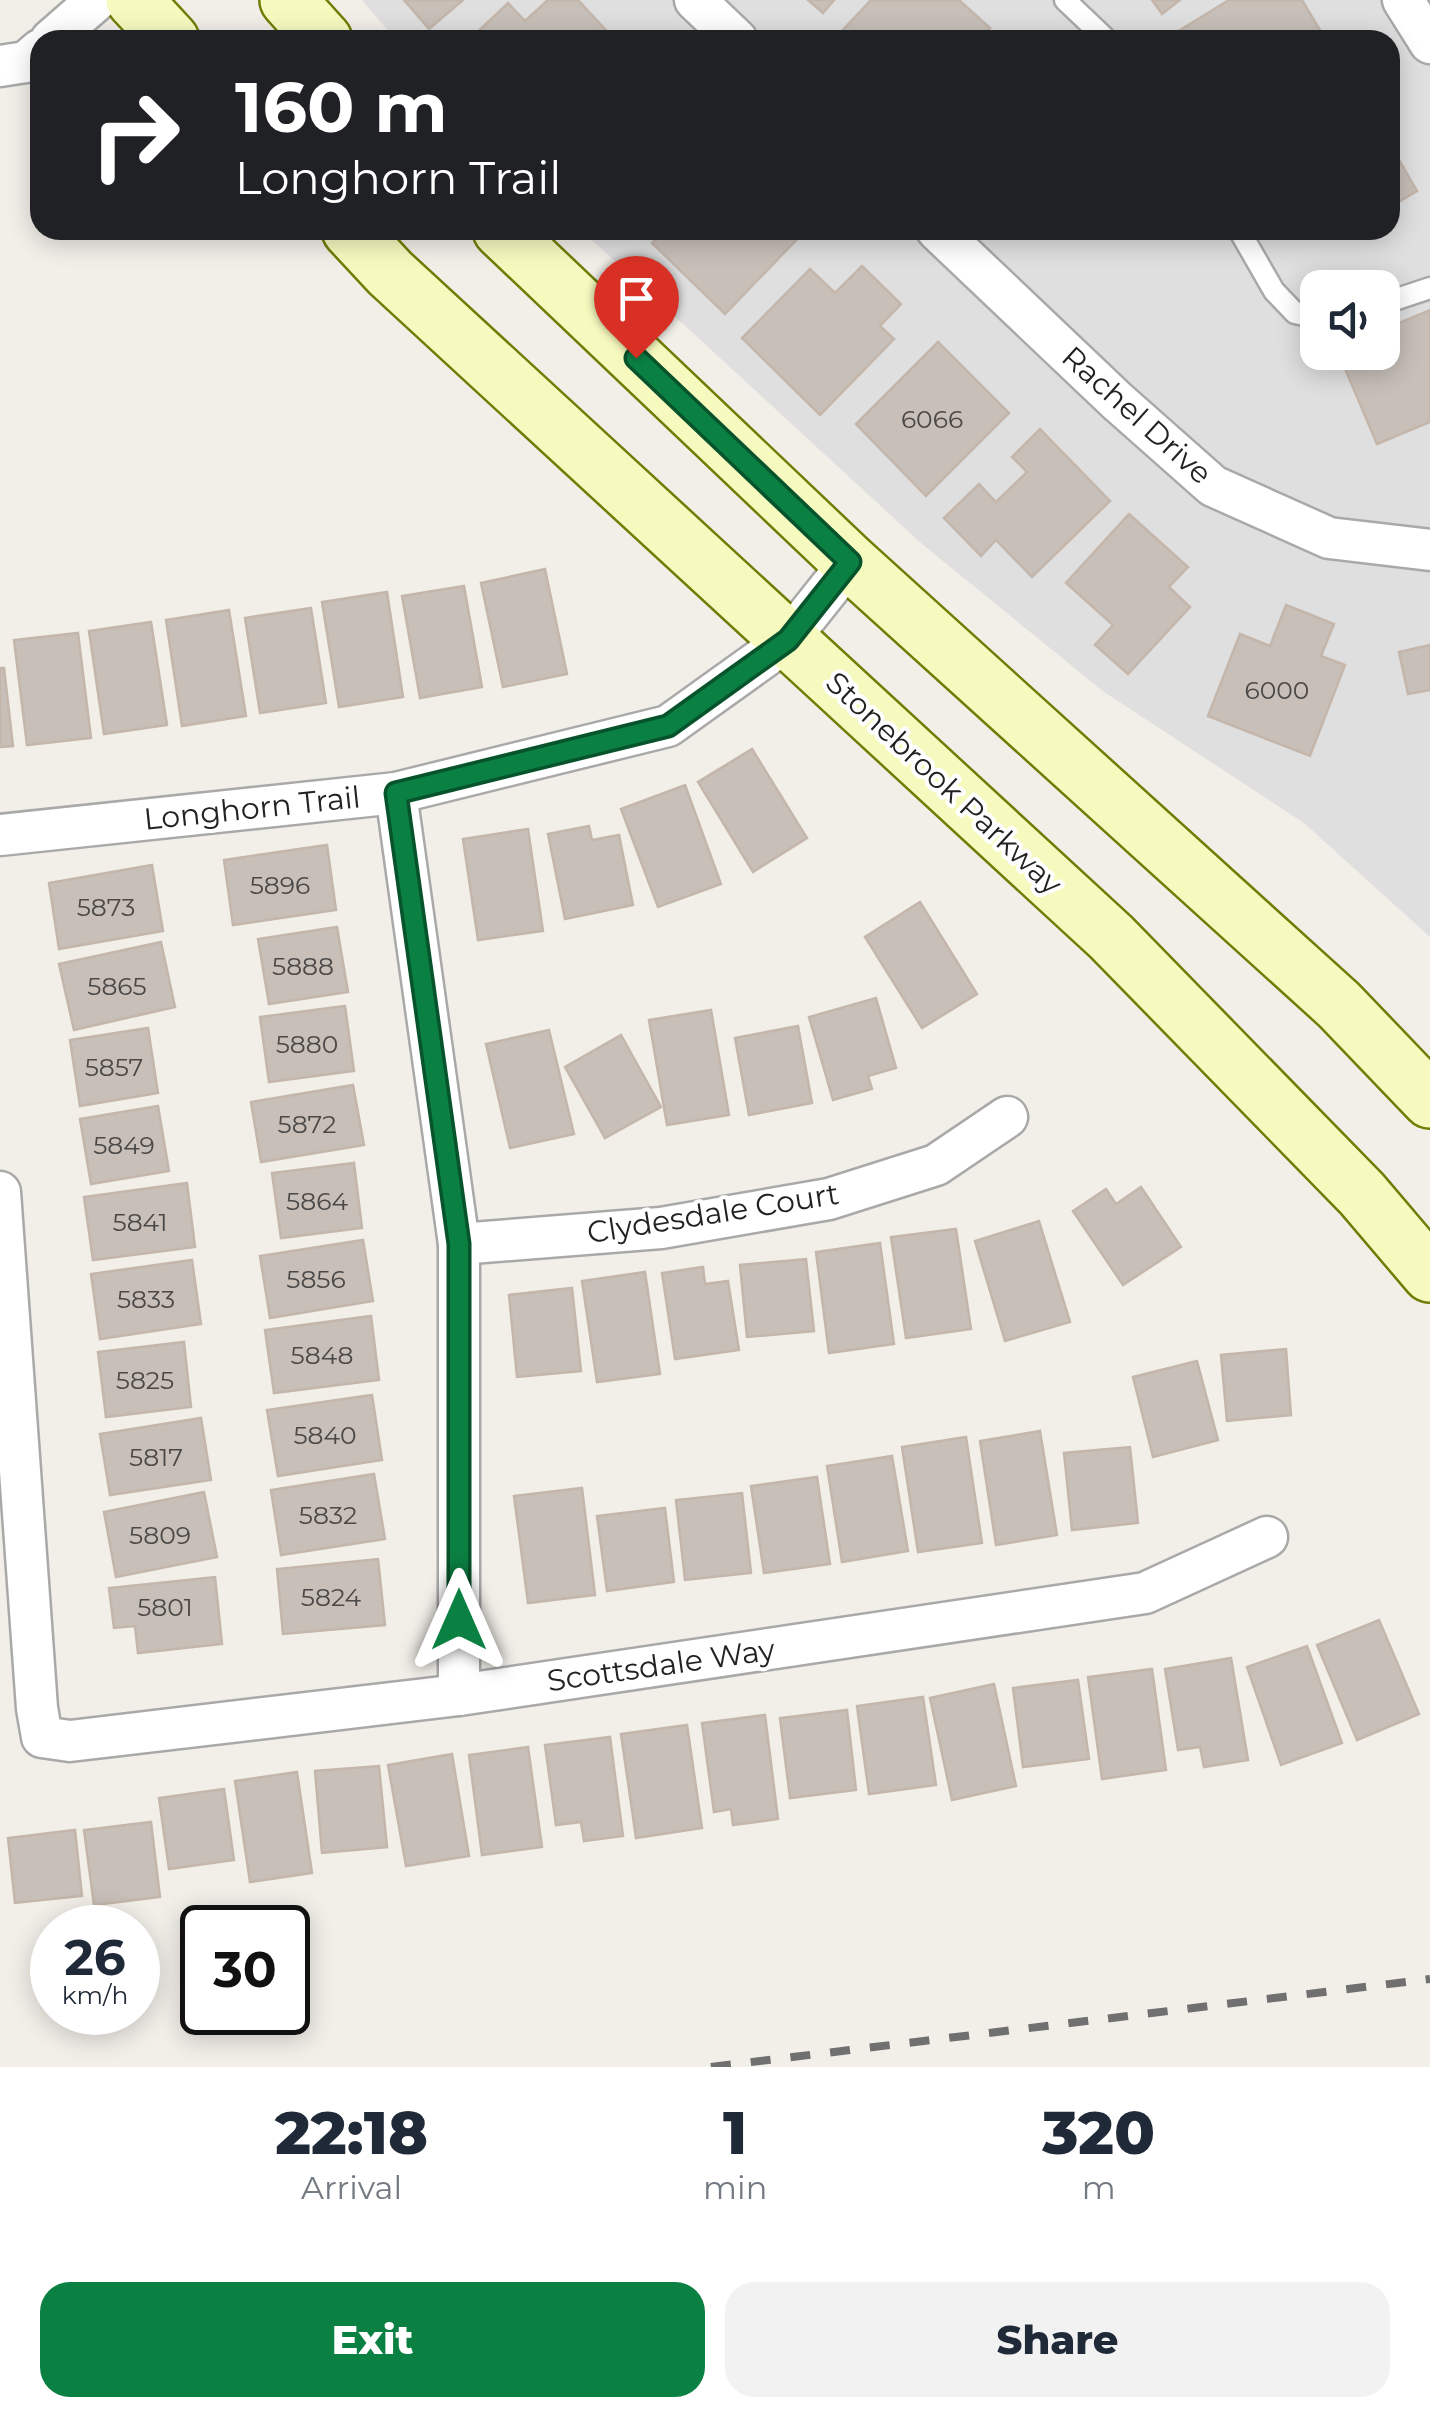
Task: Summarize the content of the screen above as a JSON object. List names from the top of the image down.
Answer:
{
  "streets": {
    "main road": ["Stonebrook Parkway"],
    "street": [
      "Rachel Drive",
      "Longhorn Trail",
      "Clydesdale Court",
      "Scottsdale Way"
    ]
  },
  "crossings": [
    ["Stonebrook Parkway", "Longhorn Trail"]
  ],
  "house_numbers": [
    "6066",
    "6000",
    "5896",
    "5873",
    "5888",
    "5865",
    "5880",
    "5857",
    "5872",
    "5849",
    "5864",
    "5841",
    "5856",
    "5833",
    "5848",
    "5825",
    "5840",
    "5817",
    "5832",
    "5809",
    "5824",
    "5801"
  ],
  "page": {
    "turn": ["160 m", "Longhorn Trail"],
    "speed": "26 km/h",
    "limit": "30",
    "eta": [
      "22:18",
      "Arrival",
      "1",
      "min",
      "320",
      "m"
    ],
    "buttons": ["Exit", "Share"]
  }
}
